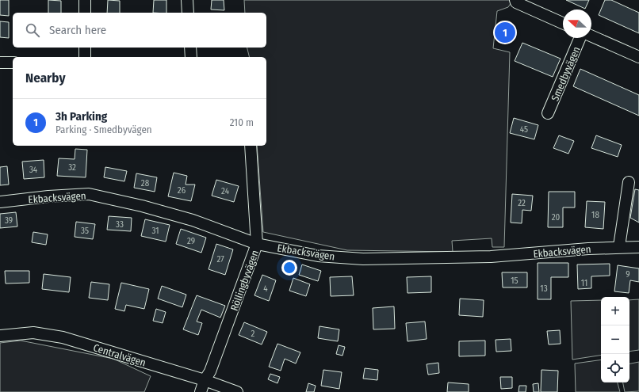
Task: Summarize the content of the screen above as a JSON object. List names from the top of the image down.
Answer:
{
  "streets": {
    "street": [
      "Smedbyvägen",
      "Ekbacksvägen",
      "Röllingbyvägen",
      "Centralvägen"
    ]
  },
  "crossings": [
    ["Ekbacksvägen", "Röllingbyvägen"],
    ["Röllingbyvägen", "Centralvägen"]
  ],
  "house_numbers": [
    "45",
    "32",
    "34",
    "28",
    "26",
    "24",
    "22",
    "18",
    "20",
    "39",
    "33",
    "35",
    "31",
    "29",
    "27",
    "9",
    "15",
    "11",
    "4",
    "13",
    "2"
  ],
  "north": "left",
  "page": {
    "search": "Search here",
    "pins": "1",
    "heading": "Nearby",
    "list": [
      {
        "mark": "1",
        "name": "3h Parking",
        "note": "Parking · Smedbyvägen",
        "value": "210 m"
      }
    ],
    "map_buttons": ["+", "−"]
  }
}
